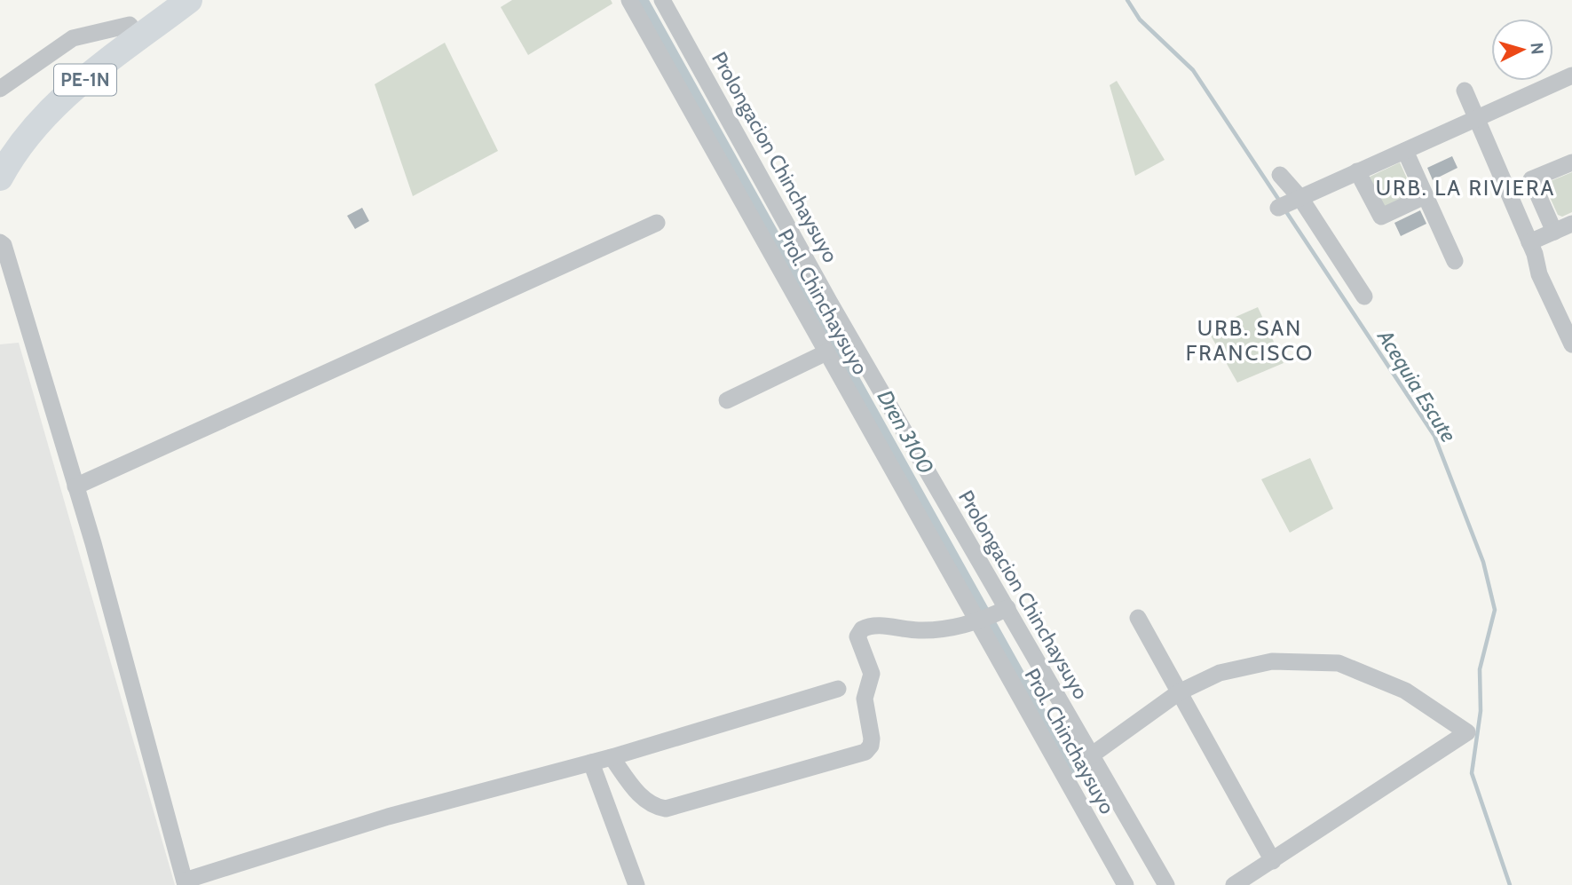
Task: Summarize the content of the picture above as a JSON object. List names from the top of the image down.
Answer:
{
  "streets": {
    "highway": ["PE-1N"],
    "street": ["Prolongacion Chinchaysuyo", "Prol. Chinchaysuyo"]
  },
  "crossings": [
    ["Prolongacion Chinchaysuyo", "Prol. Chinchaysuyo"]
  ],
  "districts": ["URB. LA RIVIERA", "URB. SAN FRANCISCO"],
  "water": ["Acequia Escute", "Dren 3100"],
  "north": "right"
}
